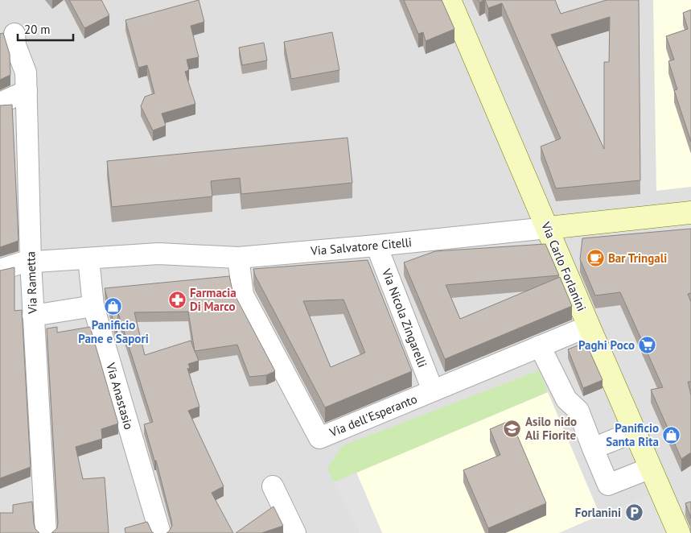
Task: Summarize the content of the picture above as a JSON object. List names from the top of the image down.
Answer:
{
  "streets": {
    "street": [
      "Via Salvatore Citelli",
      "Via Carlo Forlanini",
      "Via Rametta",
      "Via Nicola Zingarelli",
      "Via Anastasio",
      "Via dell'Esperanto"
    ]
  },
  "crossings": [
    ["Via Salvatore Citelli", "Via Carlo Forlanini"],
    ["Via Salvatore Citelli", "Via Rametta"],
    ["Via Salvatore Citelli", "Via Nicola Zingarelli"],
    ["Via Salvatore Citelli", "Via Anastasio"],
    ["Via Salvatore Citelli", "Via dell'Esperanto"],
    ["Via Carlo Forlanini", "Via dell'Esperanto"],
    ["Via Nicola Zingarelli", "Via dell'Esperanto"]
  ],
  "places": {
    "cafe": ["Bar Tringali"],
    "pharmacy": ["Farmacia Di Marco"],
    "shop": ["Panificio Pane e Sapori", "Panificio Santa Rita"],
    "supermarket": ["Paghi Poco"],
    "school or university": ["Asilo nido Ali Fiorite"],
    "parking": ["Forlanini"]
  },
  "scale_bar": "20 m"
}
